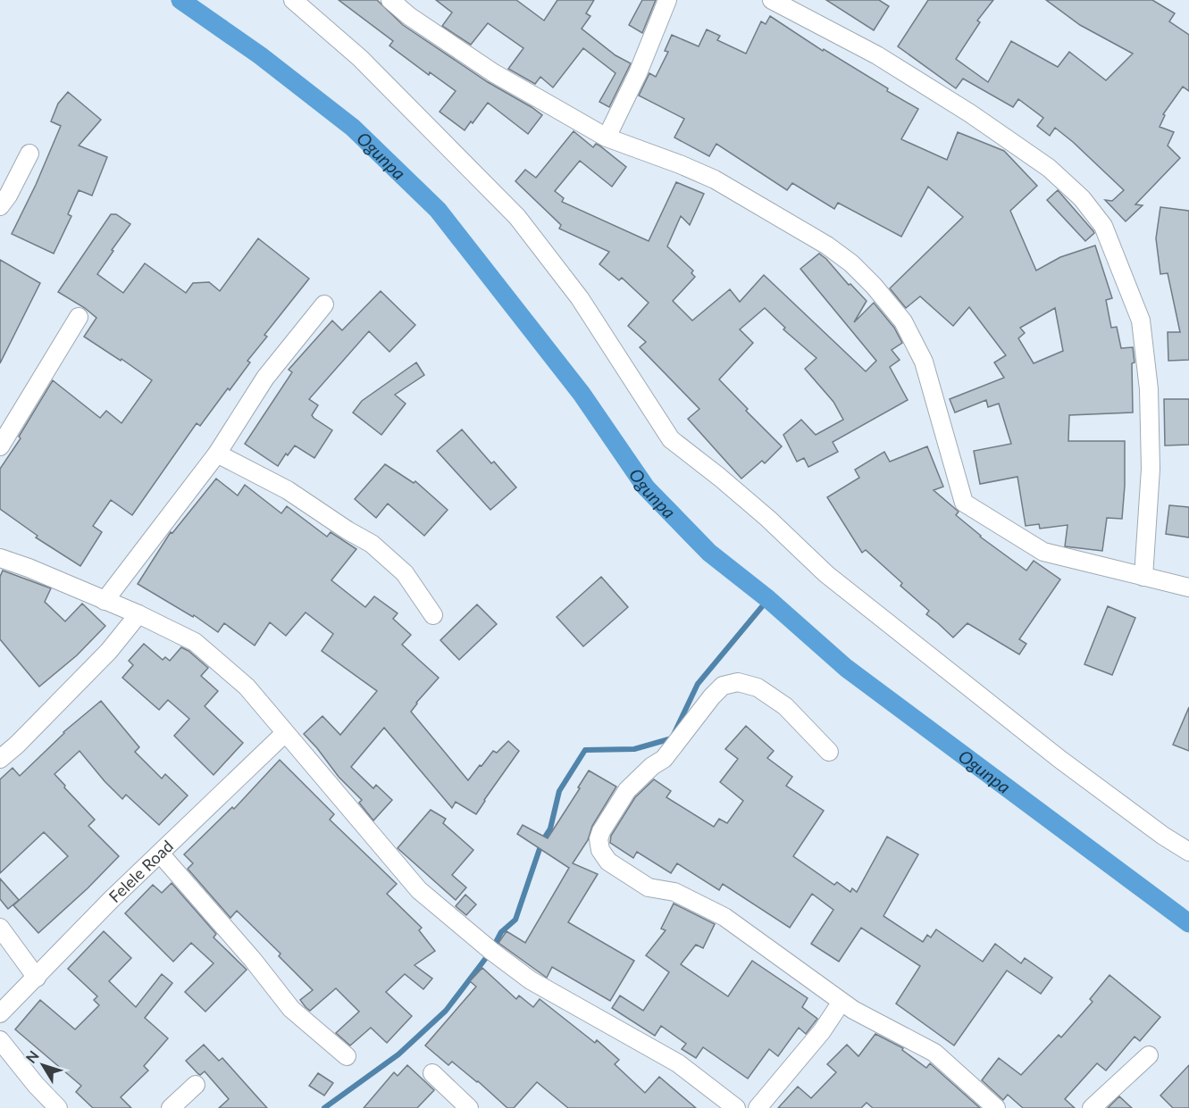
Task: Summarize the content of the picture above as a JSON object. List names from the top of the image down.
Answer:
{
  "streets": {
    "street": ["Felele Road"]
  },
  "water": ["Ogunpa"],
  "north": "top left"
}
